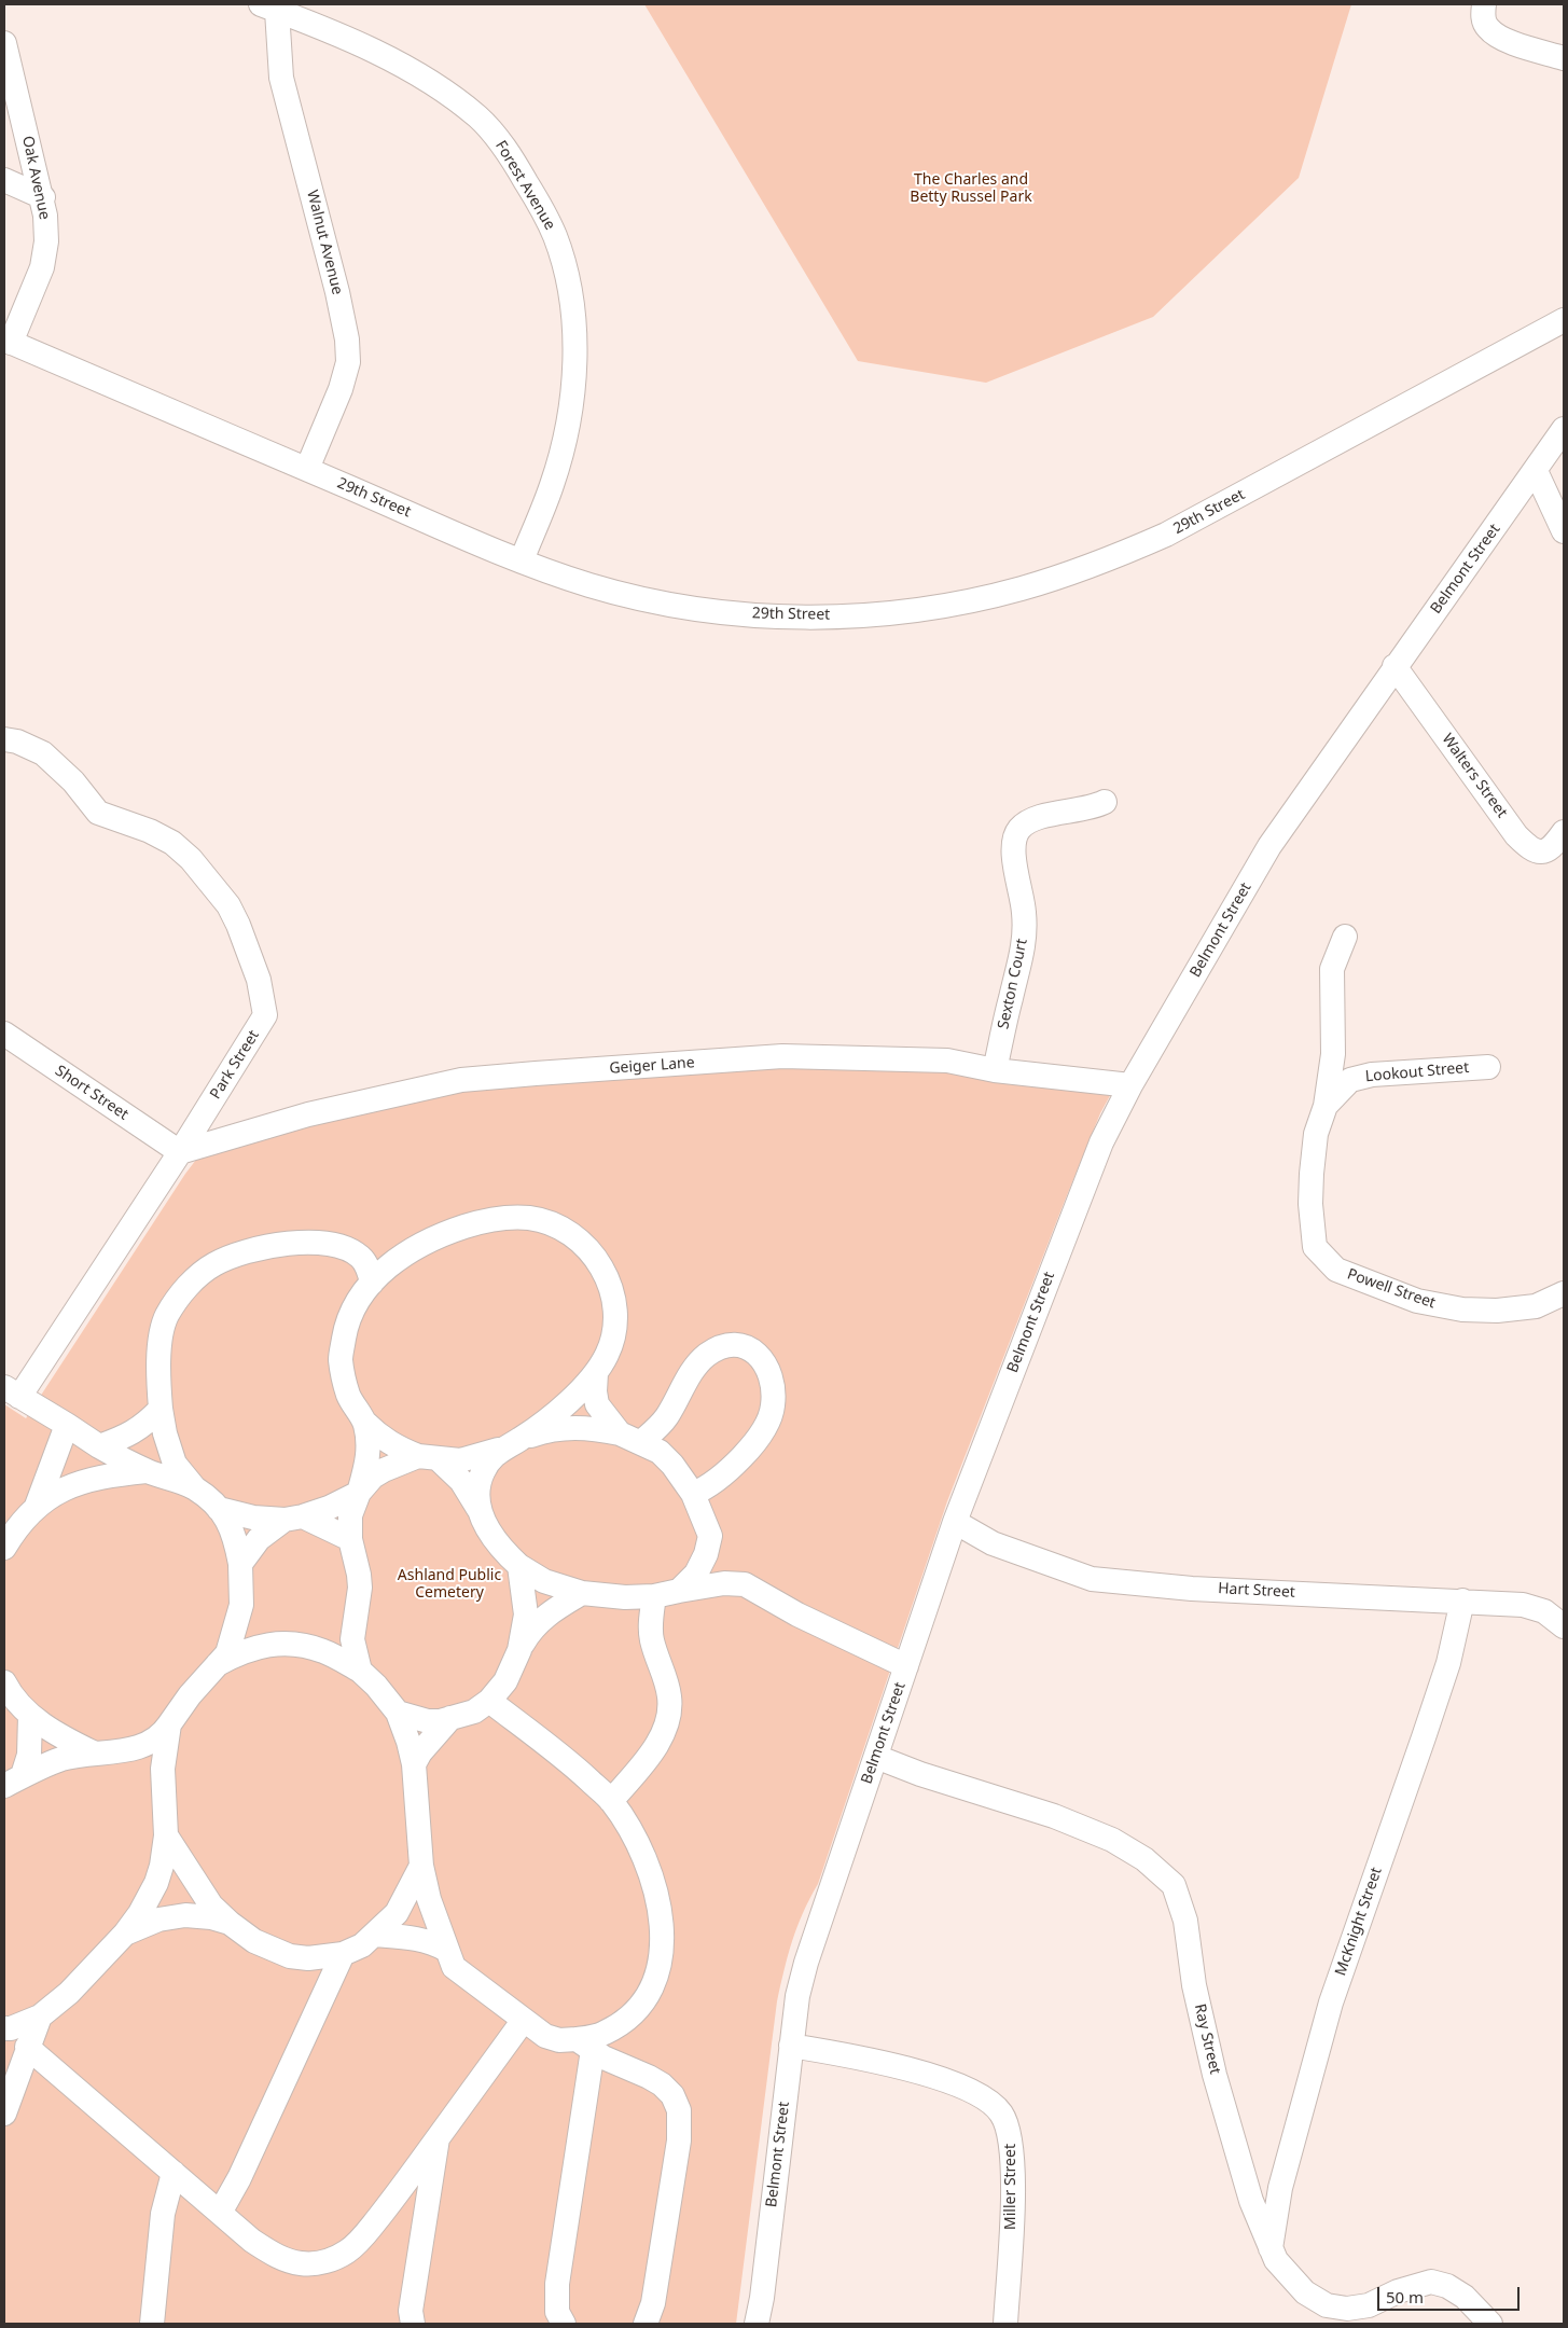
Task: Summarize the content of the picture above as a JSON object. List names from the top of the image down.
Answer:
{
  "streets": {
    "street": [
      "Oak Avenue",
      "Forest Avenue",
      "Walnut Avenue",
      "29th Street",
      "Belmont Street",
      "Walters Street",
      "Sexton Court",
      "Park Street",
      "Geiger Lane",
      "Lookout Street",
      "Short Street",
      "Powell Street",
      "Hart Street",
      "McKnight Street",
      "Ray Street",
      "Miller Street"
    ]
  },
  "crossings": [
    ["Oak Avenue", "29th Street"],
    ["Forest Avenue", "Walnut Avenue"],
    ["Forest Avenue", "29th Street"],
    ["Walnut Avenue", "29th Street"],
    ["Belmont Street", "Walters Street"],
    ["Belmont Street", "Geiger Lane"],
    ["Belmont Street", "Hart Street"],
    ["Belmont Street", "Ray Street"],
    ["Belmont Street", "Miller Street"],
    ["Sexton Court", "Geiger Lane"],
    ["Park Street", "Geiger Lane"],
    ["Park Street", "Short Street"],
    ["Geiger Lane", "Short Street"],
    ["Lookout Street", "Powell Street"],
    ["Hart Street", "McKnight Street"],
    ["McKnight Street", "Ray Street"]
  ],
  "parks": ["The Charles and Betty Russel Park", "Ashland Public Cemetery"],
  "scale_bar": "50 m"
}
